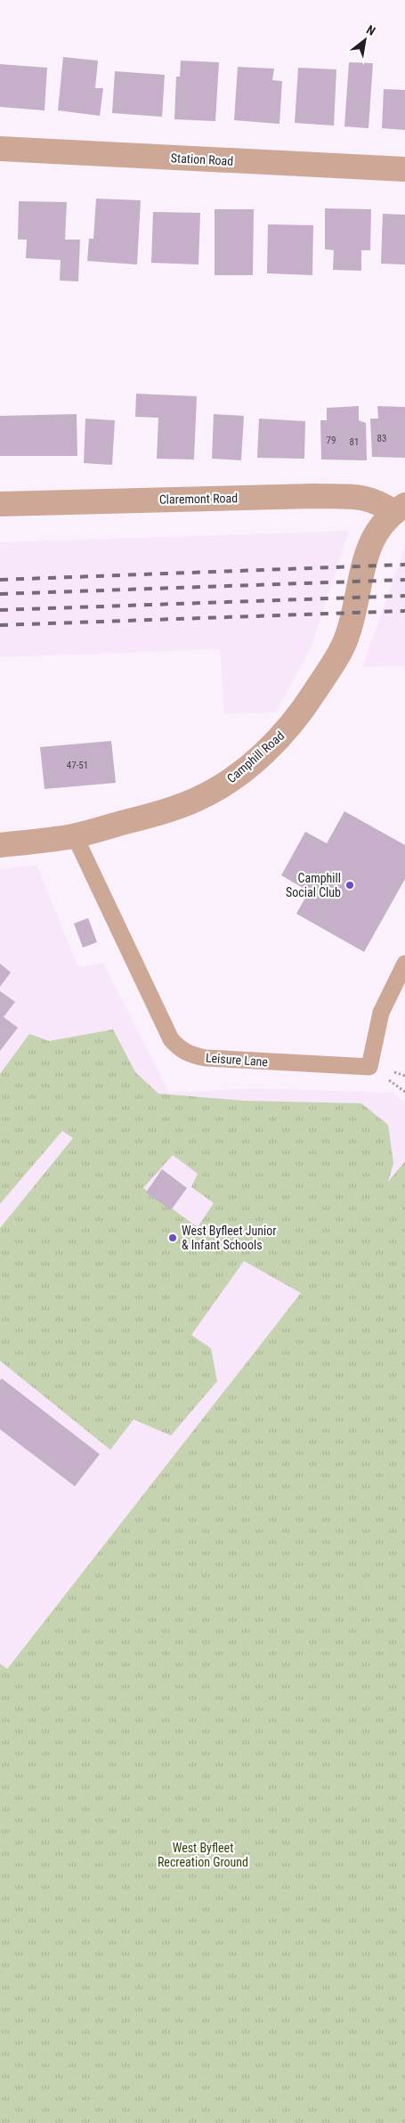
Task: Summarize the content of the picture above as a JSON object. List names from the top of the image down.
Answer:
{
  "streets": {
    "street": ["Station Road", "Claremont Road", "Camphill Road"],
    "lane": ["Leisure Lane"]
  },
  "crossings": [
    ["Claremont Road", "Camphill Road"],
    ["Camphill Road", "Leisure Lane"]
  ],
  "parks": ["West Byfleet Recreation Ground"],
  "places": ["Camphill Social Club", "West Byfleet Junior & Infant Schools"],
  "house_numbers": [
    "83",
    "79",
    "81",
    "47-51"
  ],
  "north": "top right"
}
